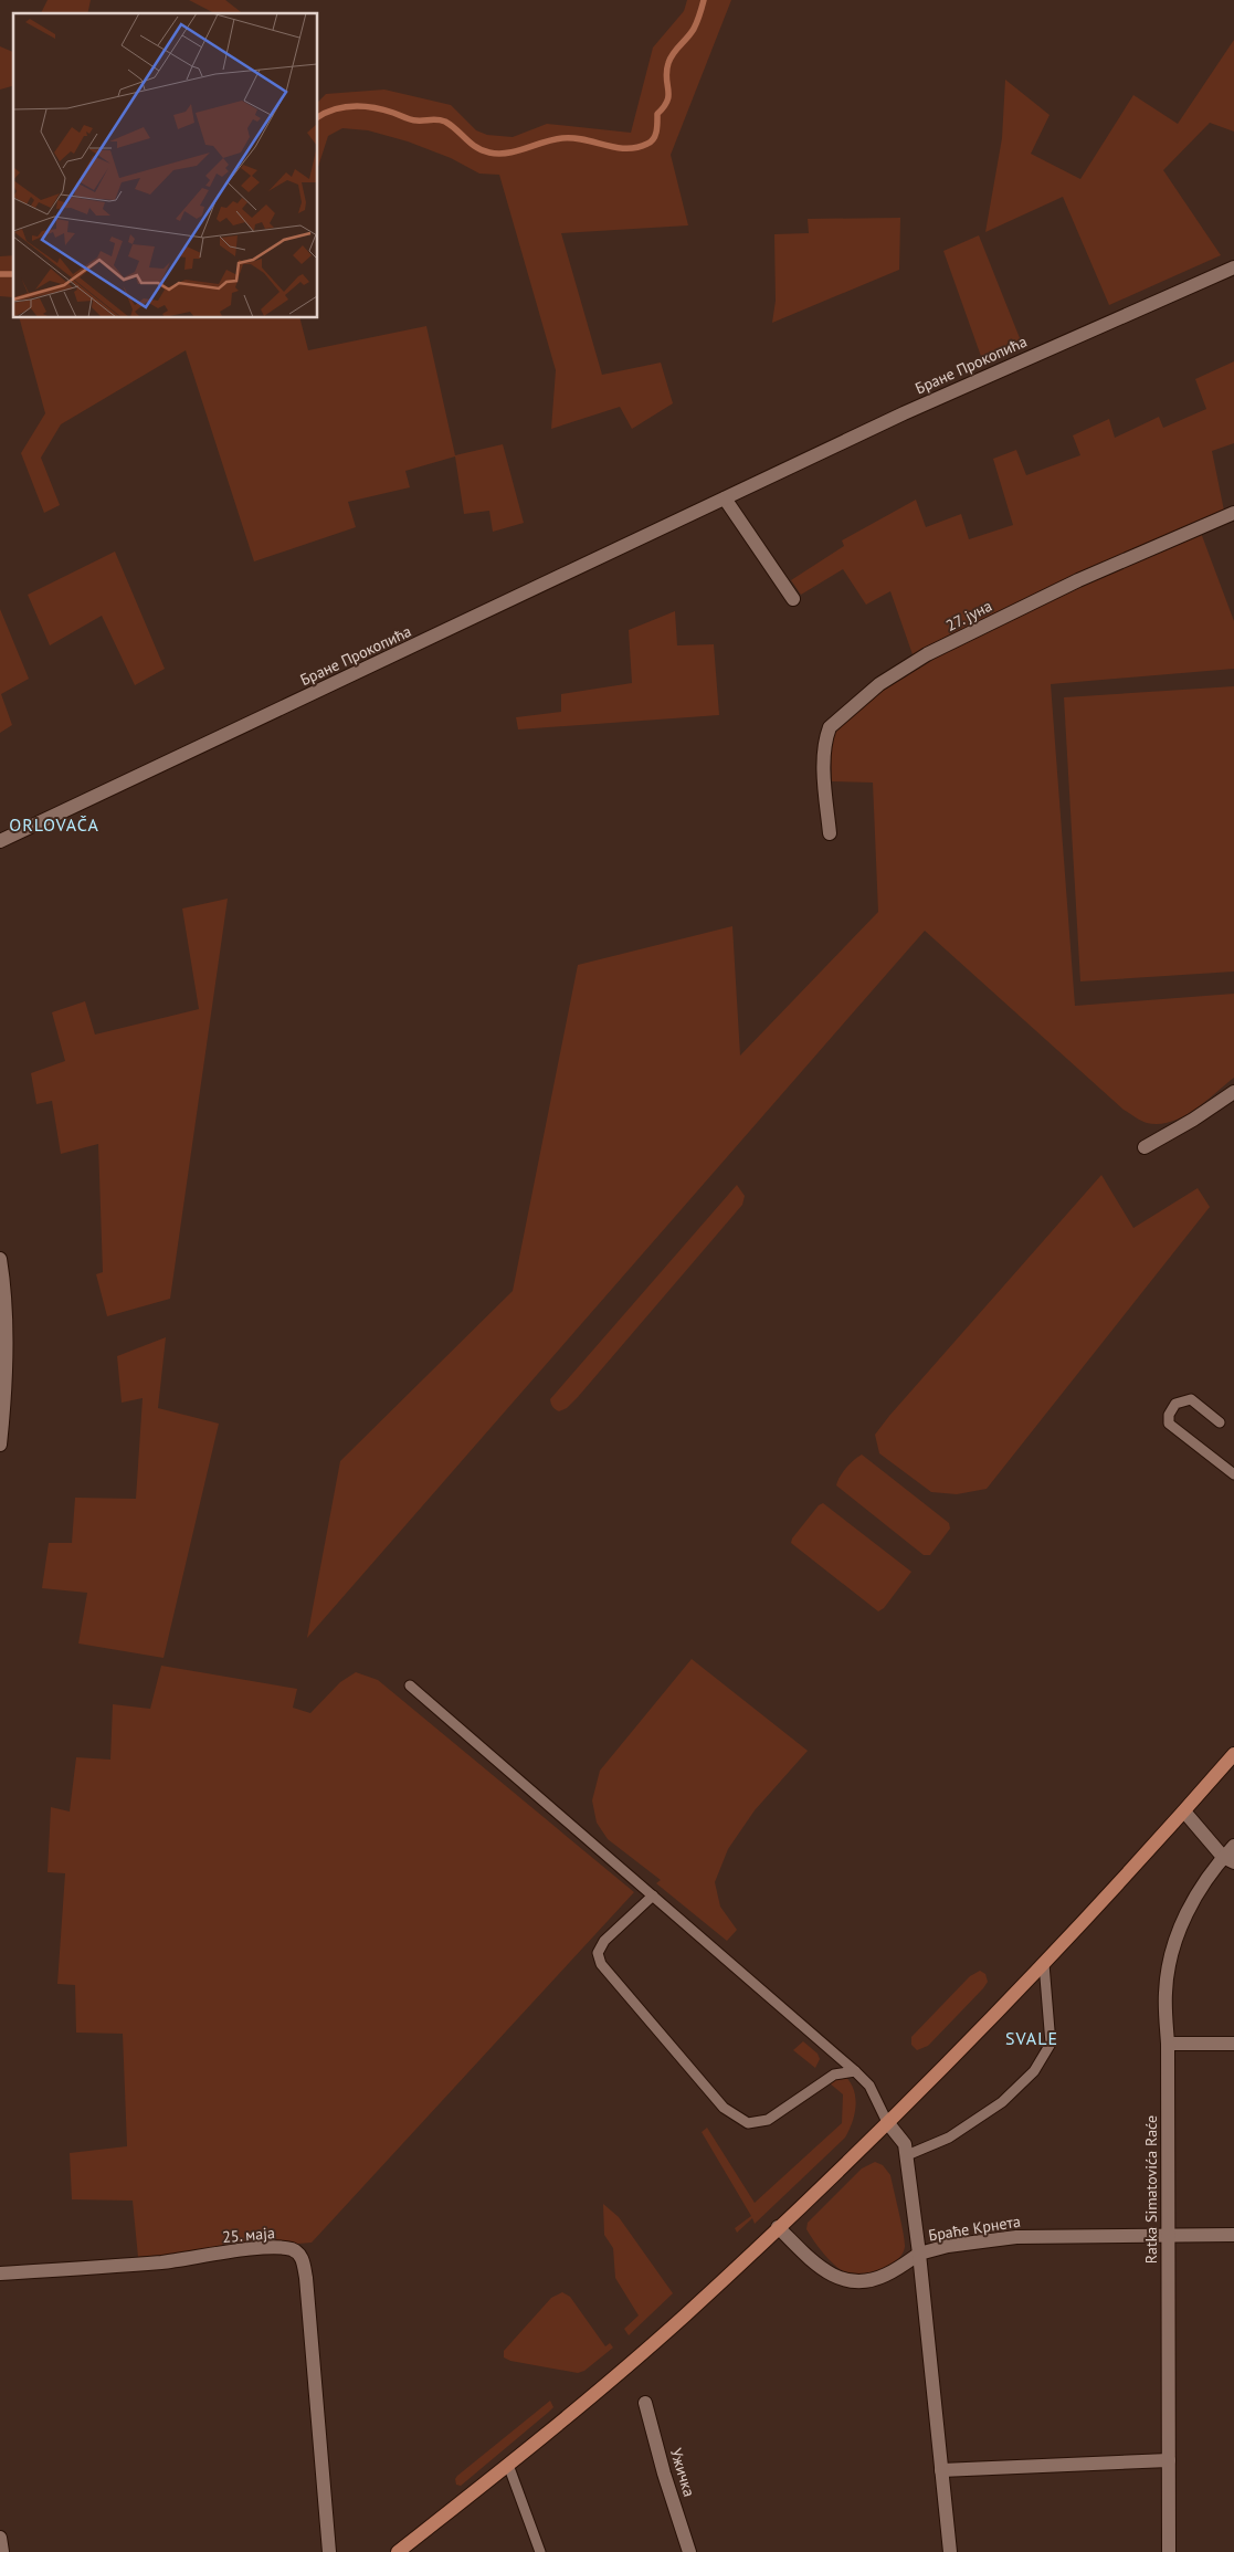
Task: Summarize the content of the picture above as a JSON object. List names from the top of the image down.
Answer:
{
  "streets": {
    "street": [
      "Бране Прокопића",
      "27. јуна",
      "Ratka Simatovića Raće",
      "Браће Крнета",
      "25. маја",
      "Ужичка"
    ]
  },
  "crossings": [
    ["Ratka Simatovića Raće", "Браће Крнета"]
  ],
  "districts": ["ORLOVAČA", "SVALE"]
}
